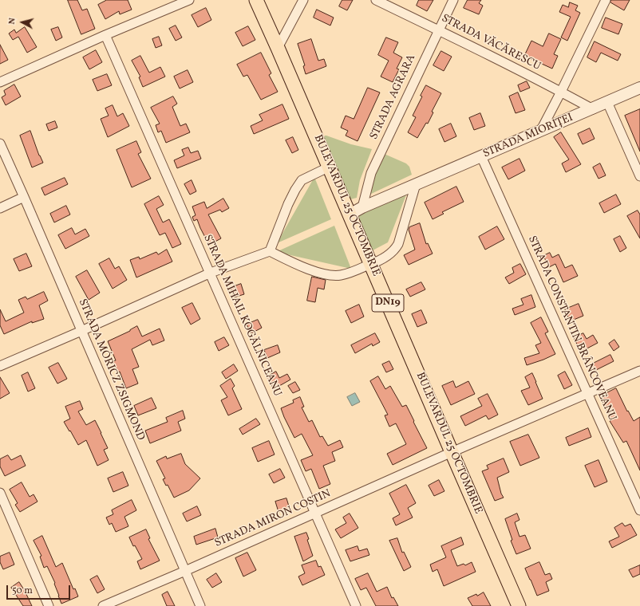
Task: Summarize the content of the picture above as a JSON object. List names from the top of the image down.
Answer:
{
  "streets": {
    "main road": ["BULEVARDUL 25 OCTOMBRIE", "DN19"],
    "street": [
      "STRADA VĂCĂRESCU",
      "STRADA AGRARA",
      "STRADA MIORIȚEI",
      "STRADA MIHAIL KOGĂLNICEANU",
      "STRADA CONSTANTIN BRÂNCOVEANU",
      "STRADA MÓRICZ ZSIGMOND",
      "STRADA MIRON COSTIN"
    ]
  },
  "crossings": [
    ["STRADA VĂCĂRESCU", "STRADA AGRARA"],
    ["STRADA VĂCĂRESCU", "STRADA MIORIȚEI"],
    ["STRADA AGRARA", "STRADA MIORIȚEI"],
    ["STRADA MIORIȚEI", "BULEVARDUL 25 OCTOMBRIE"],
    ["STRADA MIORIȚEI", "STRADA CONSTANTIN BRÂNCOVEANU"],
    ["BULEVARDUL 25 OCTOMBRIE", "STRADA MIRON COSTIN"],
    ["STRADA MIHAIL KOGĂLNICEANU", "STRADA MIRON COSTIN"],
    ["STRADA CONSTANTIN BRÂNCOVEANU", "STRADA MIRON COSTIN"],
    ["STRADA MÓRICZ ZSIGMOND", "STRADA MIRON COSTIN"]
  ],
  "scale_bar": "50 m",
  "north": "left"
}
